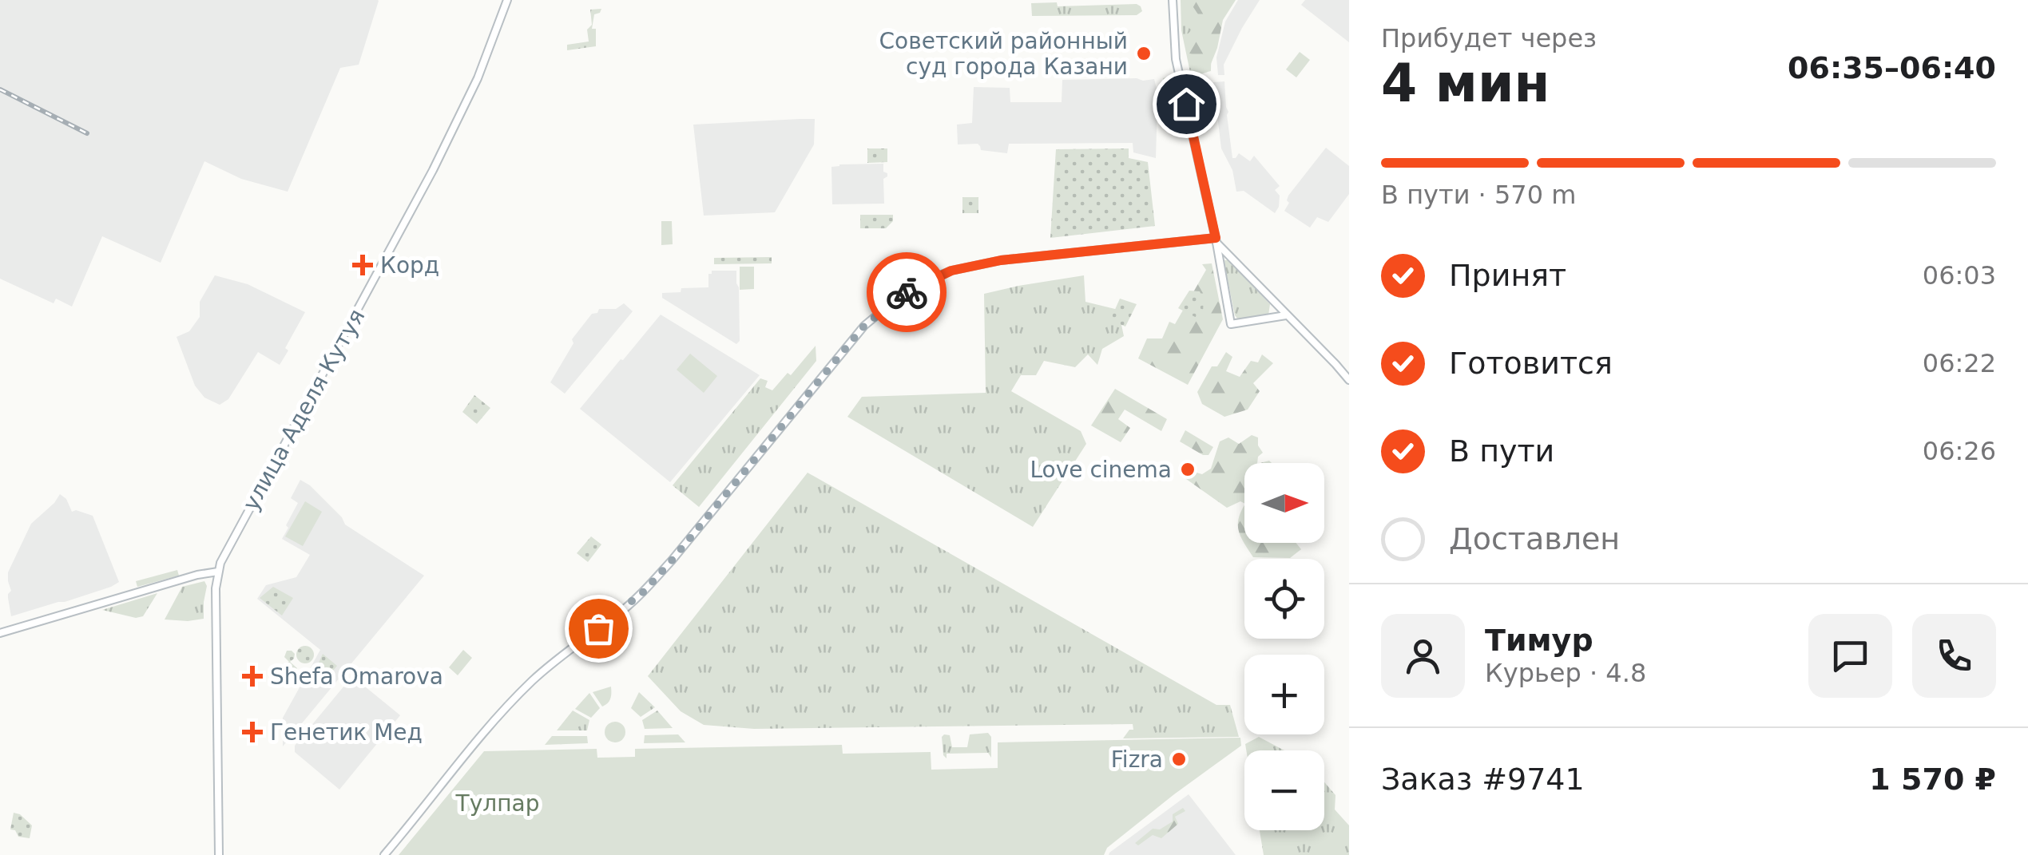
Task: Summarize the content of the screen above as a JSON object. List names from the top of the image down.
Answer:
{
  "streets": {
    "main road": ["улица Аделя Кутуя"]
  },
  "parks": ["Тулпар"],
  "places": {
    "other": ["Советский районный суд города Казани", "Love cinema", "Fizra"],
    "health": ["Корд", "Shefa Omarova", "Генетик Мед"]
  },
  "north": "right",
  "page": {
    "heading": ["4 мин", "Прибудет через", "06:35–06:40"],
    "panel": [
      "Тимур",
      "Курьер · 4.8",
      "Заказ #9741",
      "1 570 ₽"
    ],
    "bar": "В пути · 570 m",
    "list": [
      ["Принят", "06:03"],
      ["Готовится", "06:22"],
      ["В пути", "06:26"],
      "Доставлен"
    ],
    "map_buttons": ["+", "−"]
  }
}
